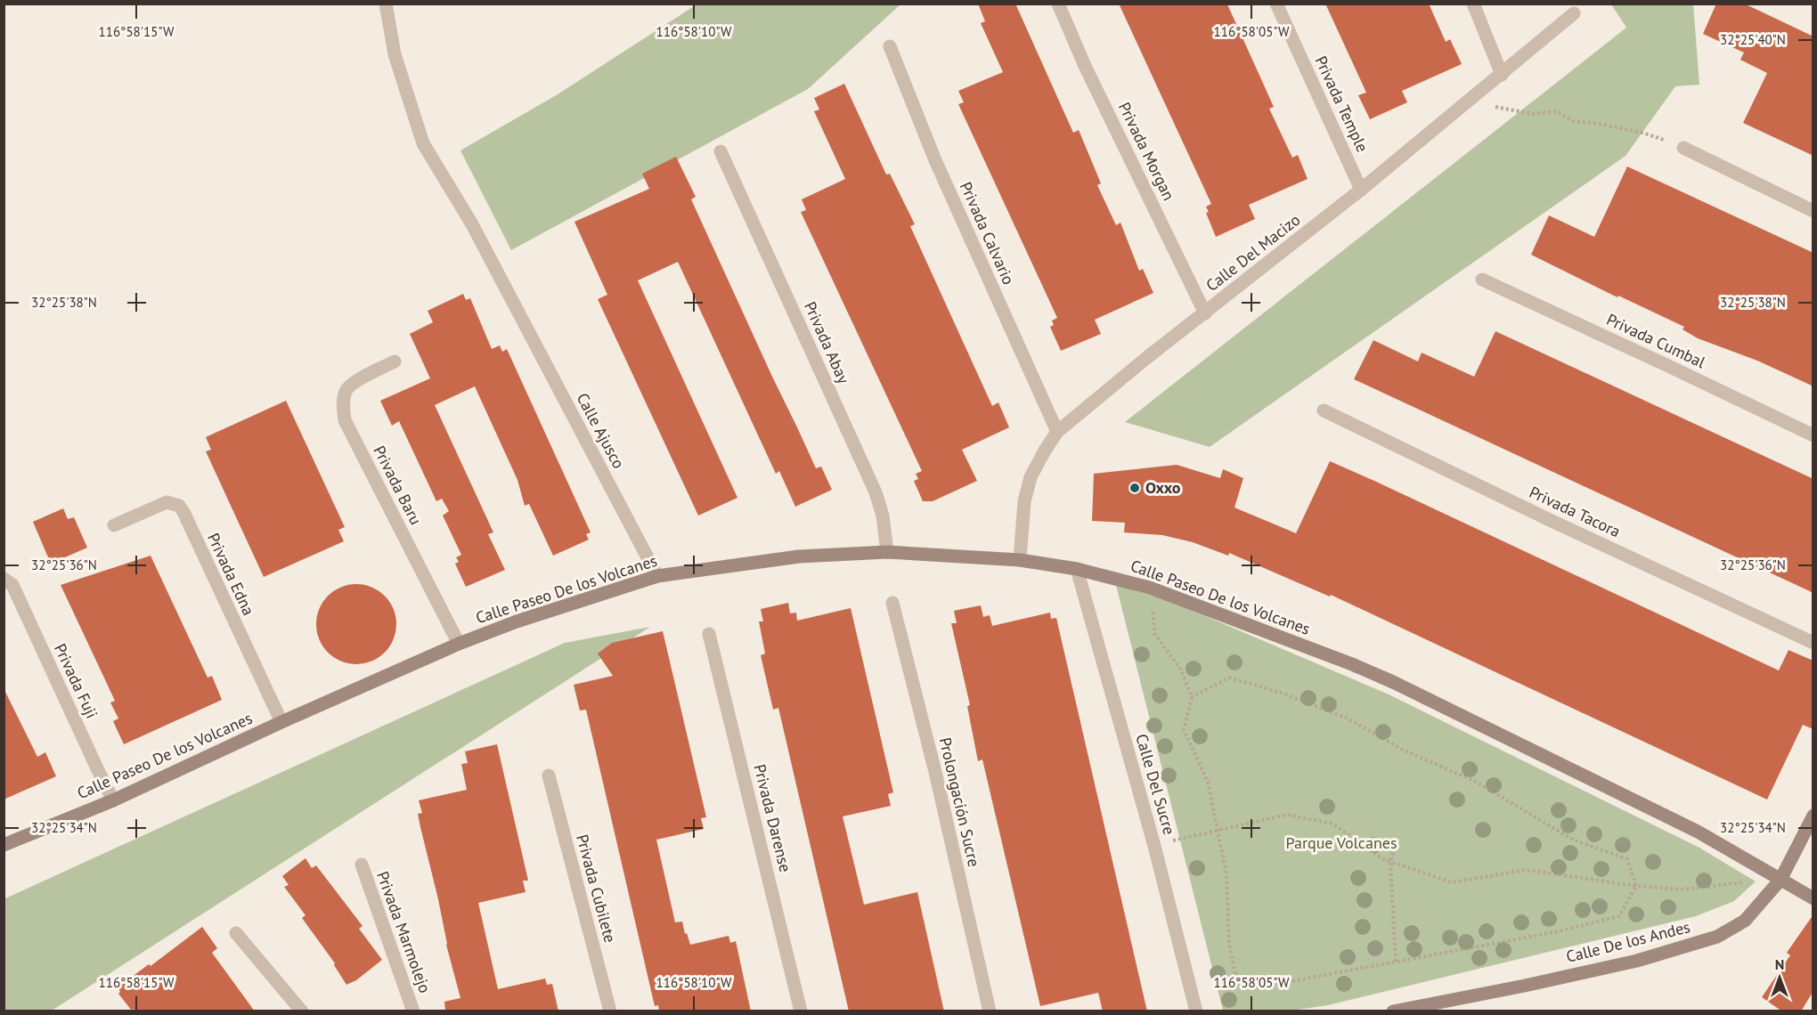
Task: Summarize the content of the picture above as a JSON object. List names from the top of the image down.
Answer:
{
  "streets": {
    "street": [
      "Privada Temple",
      "Privada Morgan",
      "Privada Calvario",
      "Calle Del Macizo",
      "Privada Cumbal",
      "Privada Abay",
      "Calle Ajusco",
      "Privada Baru",
      "Privada Tacora",
      "Privada Edna",
      "Calle Paseo De los Volcanes",
      "Privada Fuji",
      "Calle Del Sucre",
      "Prolongación Sucre",
      "Privada Darense",
      "Privada Cubilete",
      "Privada Marmolejo",
      "Calle De los Andes"
    ]
  },
  "crossings": [
    ["Privada Temple", "Calle Del Macizo"],
    ["Privada Morgan", "Calle Del Macizo"],
    ["Privada Calvario", "Calle Del Macizo"],
    ["Calle Del Macizo", "Calle Paseo De los Volcanes"],
    ["Privada Abay", "Calle Paseo De los Volcanes"],
    ["Calle Ajusco", "Calle Paseo De los Volcanes"],
    ["Privada Baru", "Calle Paseo De los Volcanes"],
    ["Privada Edna", "Calle Paseo De los Volcanes"],
    ["Calle Paseo De los Volcanes", "Privada Fuji"],
    ["Calle Paseo De los Volcanes", "Calle Del Sucre"],
    ["Calle Paseo De los Volcanes", "Calle De los Andes"]
  ],
  "parks": ["Parque Volcanes"],
  "places": ["Oxxo"],
  "north": "top",
  "coordinates": [
    "116°58'15\"W",
    "116°58'10\"W",
    "116°58'05\"W",
    "32°25'40\"N",
    "32°25'38\"N",
    "32°25'36\"N",
    "32°25'34\"N"
  ]
}
